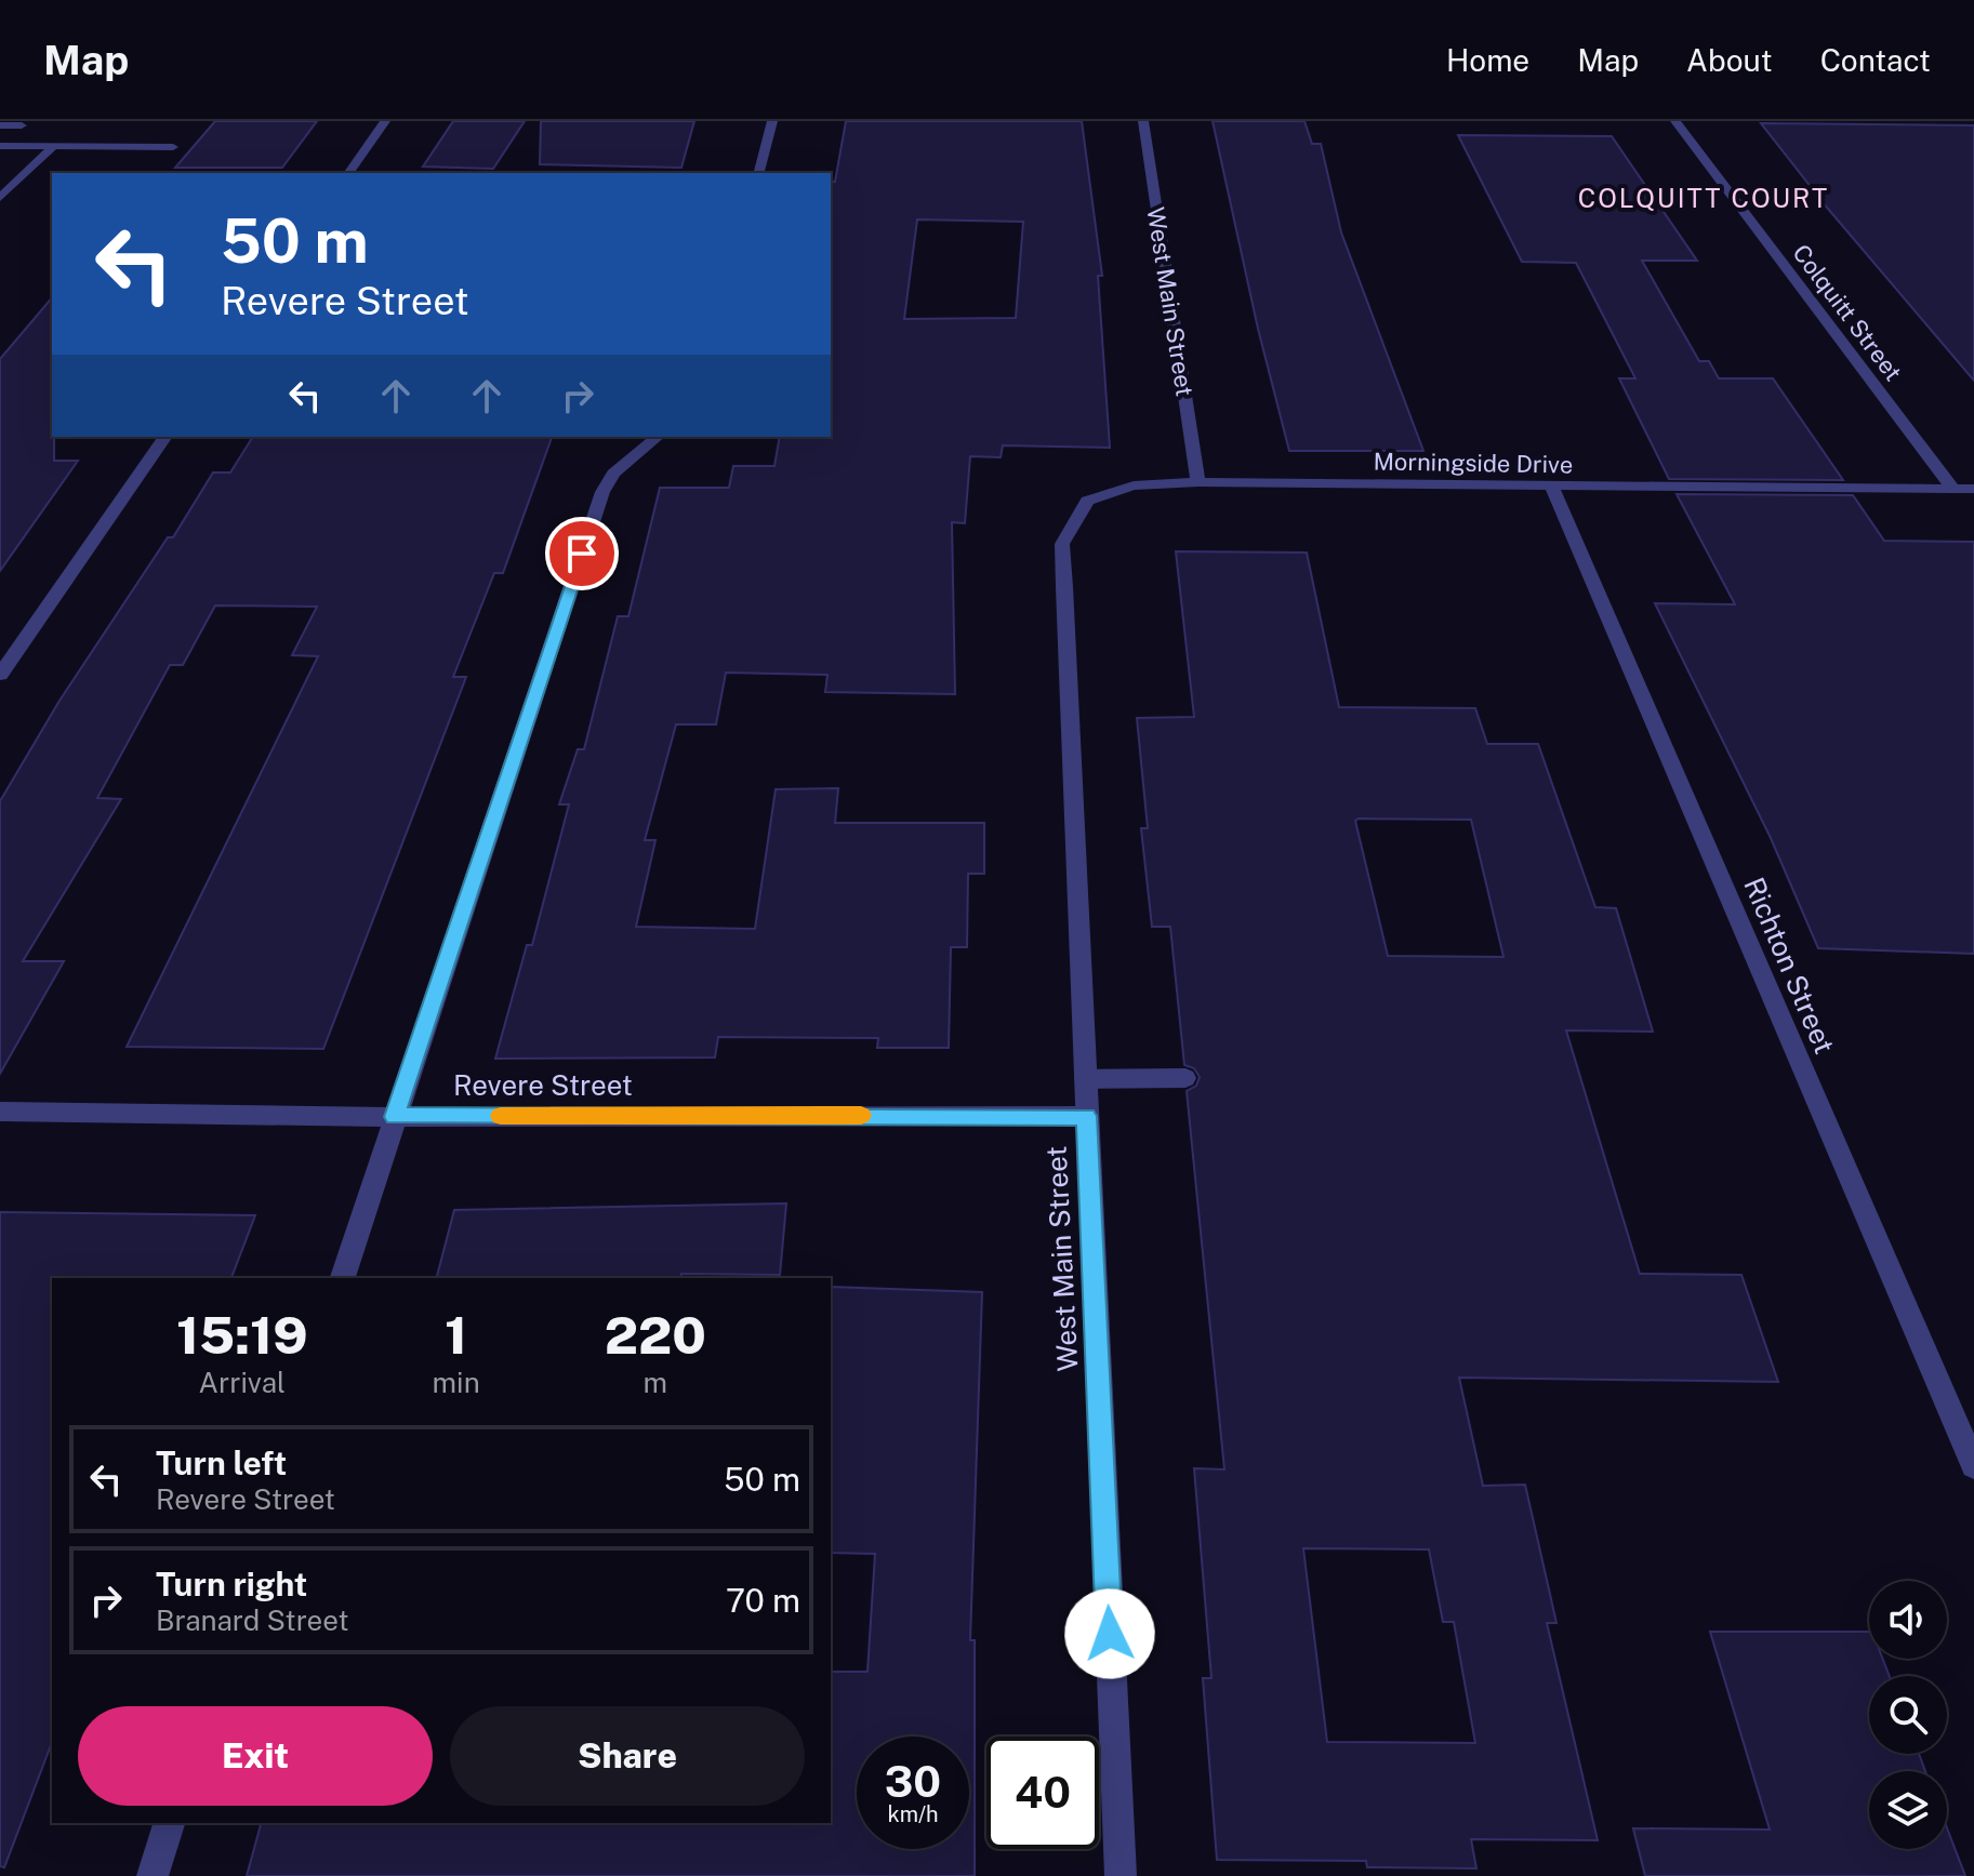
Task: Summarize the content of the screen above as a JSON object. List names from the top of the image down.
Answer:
{
  "streets": {
    "street": [
      "West Main Street",
      "Colquitt Street",
      "Morningside Drive",
      "Richton Street",
      "Revere Street"
    ]
  },
  "crossings": [
    ["West Main Street", "Morningside Drive"],
    ["West Main Street", "Revere Street"],
    ["Colquitt Street", "Morningside Drive"],
    ["Morningside Drive", "Richton Street"]
  ],
  "districts": ["COLQUITT COURT"],
  "page": {
    "header": "Map",
    "nav": [
      "Home",
      "Map",
      "About",
      "Contact"
    ],
    "turn": ["50 m", "Revere Street"],
    "eta": [
      "15:19",
      "Arrival",
      "1",
      "min",
      "220",
      "m"
    ],
    "list": [
      {
        "name": "Turn left",
        "note": "Revere Street",
        "value": "50 m"
      },
      {
        "name": "Turn right",
        "note": "Branard Street",
        "value": "70 m"
      }
    ],
    "buttons": ["Exit", "Share"],
    "speed": "30 km/h",
    "limit": "40"
  }
}
